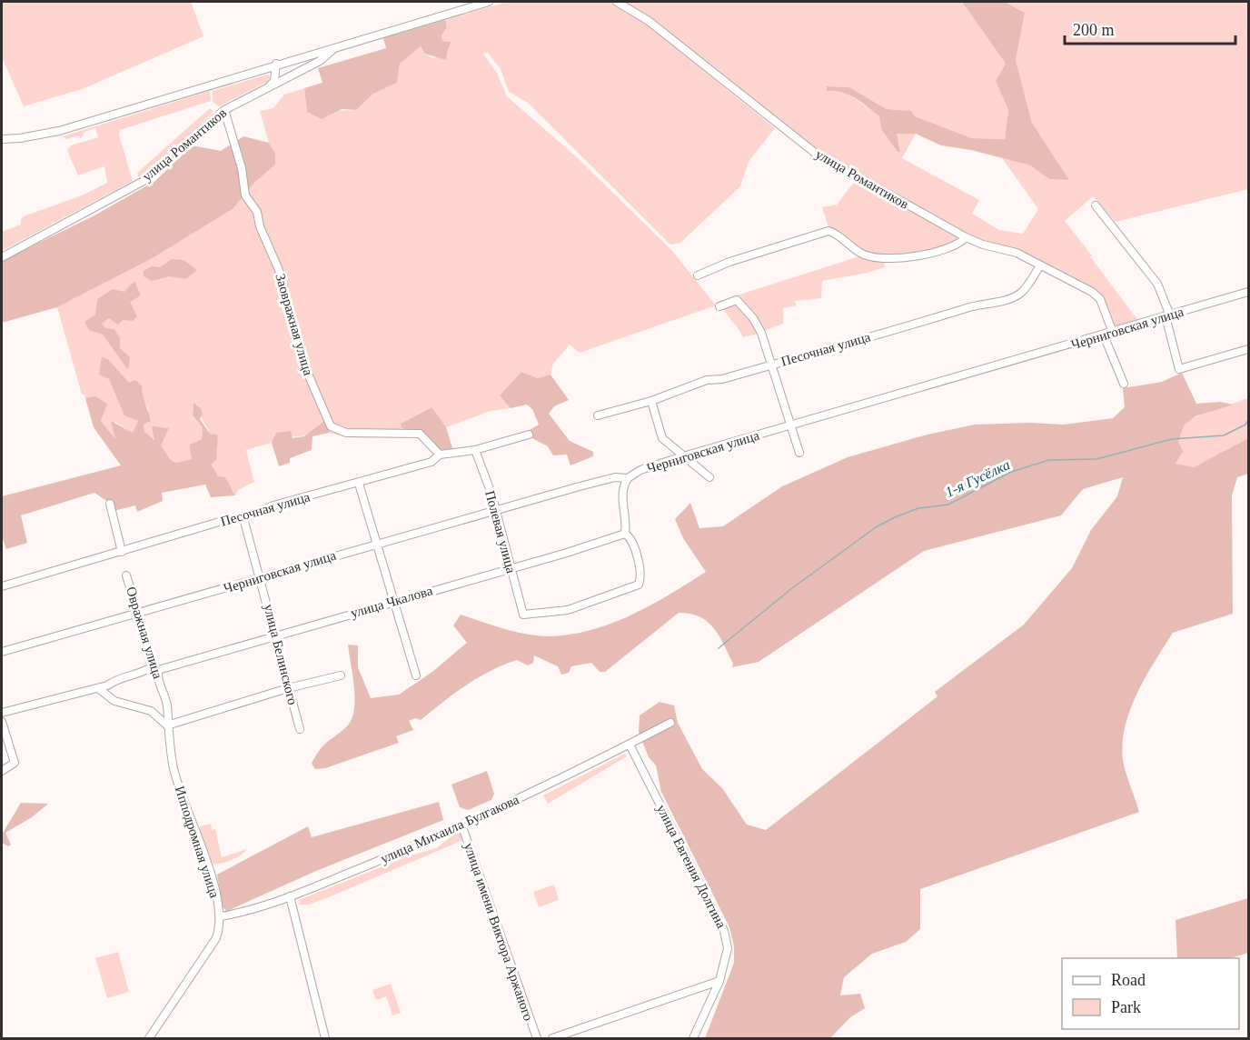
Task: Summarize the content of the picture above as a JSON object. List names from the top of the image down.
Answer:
{
  "streets": {
    "street": [
      "улица Романтиков",
      "Заовражная улица",
      "Черниговская улица",
      "Песочная улица",
      "Полевая улица",
      "улица Чкалова",
      "Овражная улица",
      "улица Белинского",
      "улица Михаила Булгакова",
      "Ипподромная улица",
      "улица Евгения Долгина",
      "улица имени Виктора Аржаного"
    ]
  },
  "crossings": [
    ["улица Романтиков", "Заовражная улица"],
    ["улица Романтиков", "Черниговская улица"],
    ["улица Романтиков", "Песочная улица"],
    ["Заовражная улица", "Песочная улица"],
    ["Черниговская улица", "Полевая улица"],
    ["Черниговская улица", "Овражная улица"],
    ["Черниговская улица", "улица Белинского"],
    ["Песочная улица", "Полевая улица"],
    ["Песочная улица", "улица Белинского"],
    ["Полевая улица", "улица Чкалова"],
    ["улица Чкалова", "Овражная улица"],
    ["улица Чкалова", "улица Белинского"],
    ["Овражная улица", "Ипподромная улица"],
    ["улица Михаила Булгакова", "Ипподромная улица"],
    ["улица Михаила Булгакова", "улица Евгения Долгина"],
    ["улица Михаила Булгакова", "улица имени Виктора Аржаного"]
  ],
  "water": ["1-я Гусёлка"],
  "legend": ["Road", "Park"],
  "scale_bar": "200 m"
}
